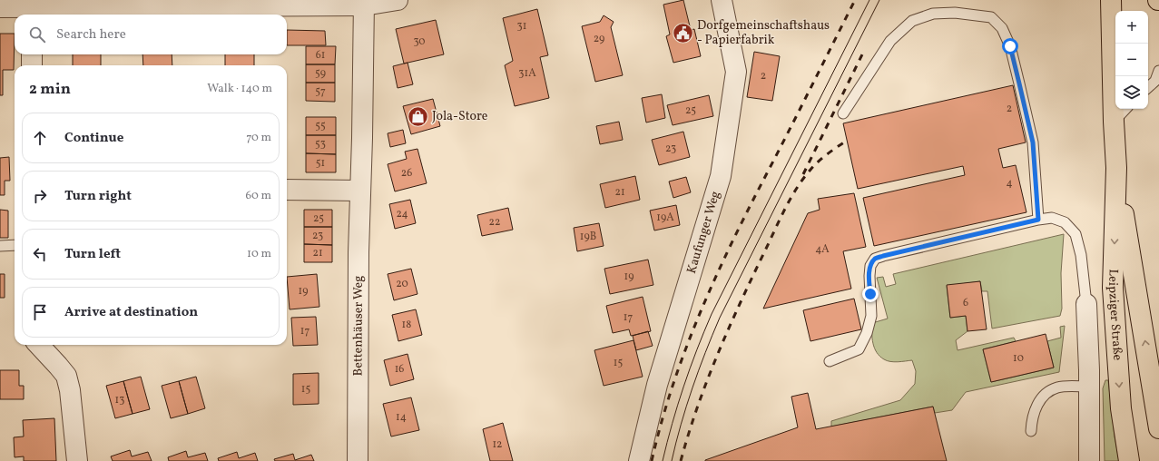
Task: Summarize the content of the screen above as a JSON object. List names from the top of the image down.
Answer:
{
  "streets": {
    "main road": ["Leipziger Straße"],
    "street": ["Kaufunger Weg", "Bettenhäuser Weg"]
  },
  "places": {
    "public building": ["Dorfgemeinschaftshaus - Papierfabrik"],
    "shop": ["Jola-Store"]
  },
  "house_numbers": [
    "31",
    "29",
    "30",
    "61",
    "59",
    "31A",
    "2",
    "57",
    "2",
    "25",
    "55",
    "53",
    "23",
    "51",
    "26",
    "4",
    "21",
    "24",
    "19A",
    "25",
    "22",
    "23",
    "19B",
    "4A",
    "21",
    "19",
    "20",
    "19",
    "6",
    "17",
    "18",
    "17",
    "10",
    "15",
    "16",
    "15",
    "13",
    "14",
    "12"
  ],
  "page": {
    "map_buttons": ["+", "−"],
    "search": "Search here",
    "heading": ["2 min", "Walk · 140 m"],
    "list": [
      ["Continue", "70 m"],
      ["Turn right", "60 m"],
      ["Turn left", "10 m"],
      "Arrive at destination"
    ]
  }
}
